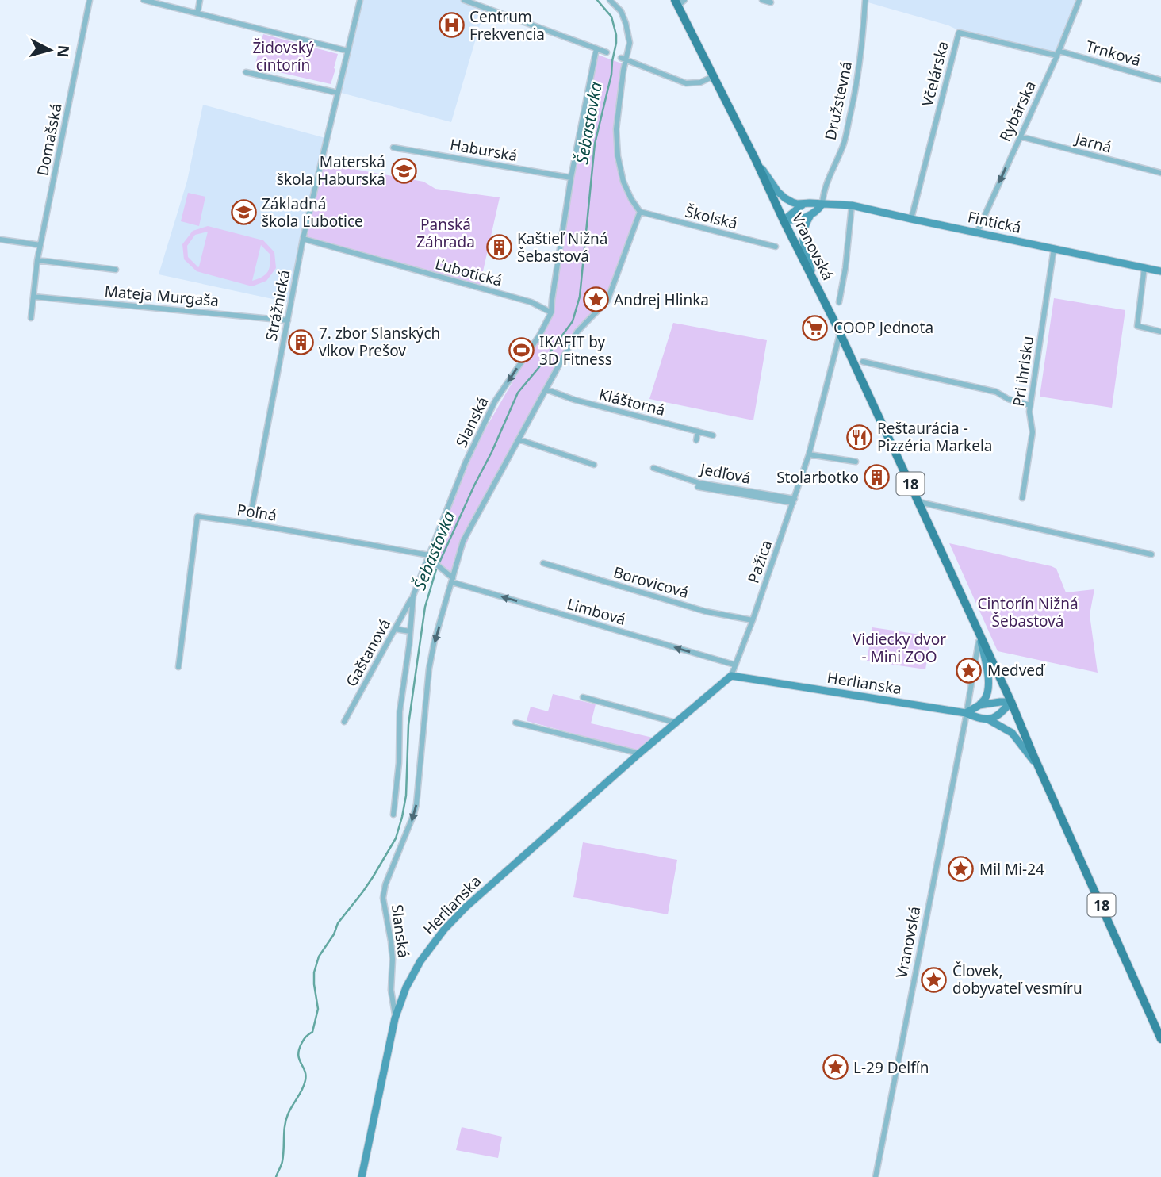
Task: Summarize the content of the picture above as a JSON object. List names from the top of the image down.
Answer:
{
  "streets": {
    "main road": ["Vranovská", "18"],
    "street": [
      "Trnková",
      "Včelárska",
      "Družstevná",
      "Rybárska",
      "Domašská",
      "Jarná",
      "Haburská",
      "Školská",
      "Fintická",
      "Ľubotická",
      "Mateja Murgaša",
      "Strážnická",
      "Pri ihrisku",
      "Kláštorná",
      "Slanská",
      "Jedľová",
      "Poľná",
      "Pažica",
      "Borovicová",
      "Limbová",
      "Gaštanová",
      "Herlianska"
    ]
  },
  "crossings": [
    ["Trnková", "Včelárska"],
    ["Trnková", "Rybárska"],
    ["Včelárska", "Rybárska"],
    ["Včelárska", "Fintická"],
    ["Družstevná", "Fintická"],
    ["Rybárska", "Jarná"],
    ["Rybárska", "Fintická"],
    ["Domašská", "Mateja Murgaša"],
    ["Haburská", "Slanská"],
    ["Školská", "Slanská"],
    ["Fintická", "Vranovská"],
    ["Fintická", "Pri ihrisku"],
    ["Vranovská", "Pažica"],
    ["Vranovská", "Herlianska"],
    ["Ľubotická", "Strážnická"],
    ["Ľubotická", "Slanská"],
    ["Mateja Murgaša", "Strážnická"],
    ["Strážnická", "Poľná"],
    ["Kláštorná", "Slanská"],
    ["Slanská", "Poľná"],
    ["Slanská", "Limbová"],
    ["Slanská", "Gaštanová"],
    ["Slanská", "Herlianska"],
    ["Jedľová", "Pažica"],
    ["Pažica", "Borovicová"],
    ["Pažica", "Limbová"],
    ["Pažica", "Herlianska"]
  ],
  "one_way": ["Rybárska", "Limbová"],
  "water": ["Šebastovka"],
  "parks": [
    "Židovský cintorín",
    "Panská Záhrada",
    "Cintorín Nižná Šebastová",
    "Vidiecky dvor - Mini ZOO"
  ],
  "places": {
    "hospital": ["Centrum Frekvencia"],
    "school or university": ["Materská škola Haburská", "Základná škola Ľubotice"],
    "building": ["Kaštieľ Nižná Šebastová", "7. zbor Slanských vlkov Prešov", "Stolarbotko"],
    "place": [
      "Andrej Hlinka",
      "Medveď",
      "Mil Mi-24",
      "Človek, dobyvateľ vesmíru",
      "L-29 Delfín"
    ],
    "supermarket": ["COOP Jednota"],
    "sports": ["IKAFIT by 3D Fitness"],
    "restaurant": ["Reštaurácia - Pizzéria Markela"]
  },
  "north": "right"
}
